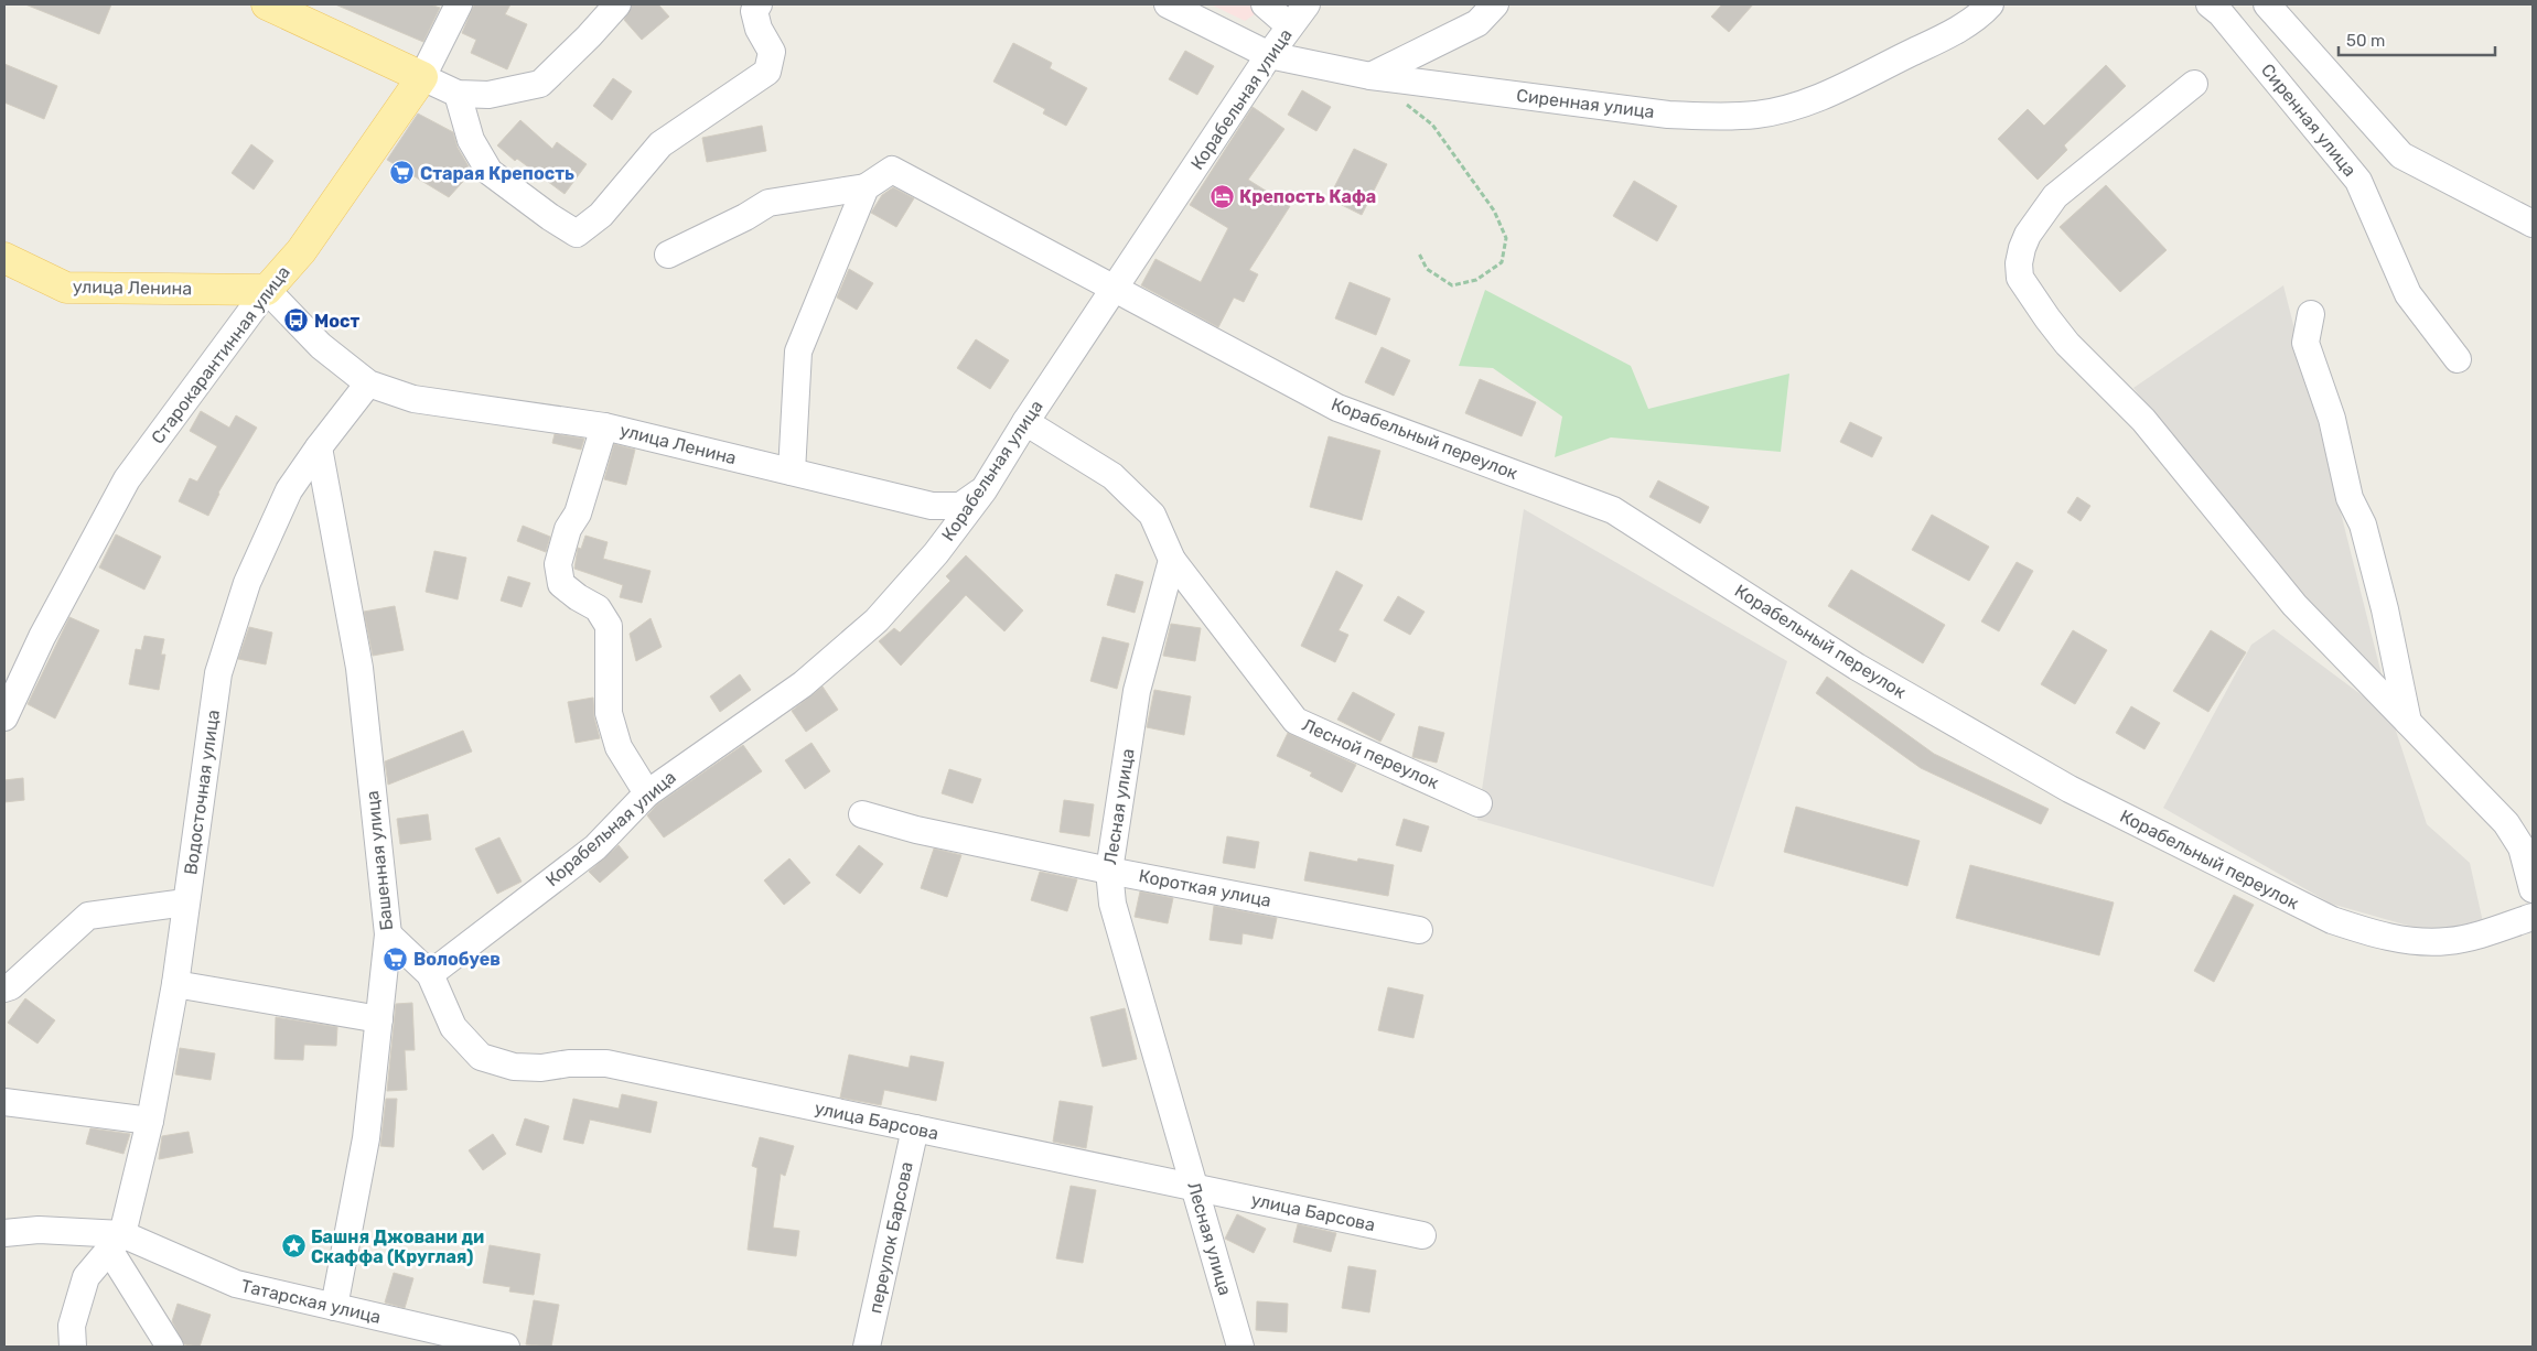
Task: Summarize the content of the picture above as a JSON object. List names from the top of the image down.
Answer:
{
  "streets": {
    "main road": ["улица Ленина", "Старокарантинная улица"],
    "street": [
      "Корабельная улица",
      "Сиренная улица",
      "Корабельный переулок",
      "Лесной переулок",
      "Водосточная улица",
      "Лесная улица",
      "Башенная улица",
      "Короткая улица",
      "улица Барсова",
      "переулок Барсова",
      "Татарская улица"
    ]
  },
  "crossings": [
    ["Корабельная улица", "Сиренная улица"],
    ["Корабельная улица", "улица Ленина"],
    ["Корабельная улица", "Корабельный переулок"],
    ["Корабельная улица", "улица Барсова"],
    ["улица Ленина", "Старокарантинная улица"],
    ["улица Ленина", "Водосточная улица"],
    ["Лесной переулок", "Лесная улица"],
    ["Водосточная улица", "Башенная улица"],
    ["Водосточная улица", "Татарская улица"],
    ["Лесная улица", "Короткая улица"],
    ["Лесная улица", "улица Барсова"],
    ["Башенная улица", "улица Барсова"],
    ["Башенная улица", "Татарская улица"],
    ["улица Барсова", "переулок Барсова"]
  ],
  "places": {
    "supermarket": ["Старая Крепость", "Волобуев"],
    "hotel": ["Крепость Кафа"],
    "bus stop": ["Мост"],
    "place": ["Башня Джовани ди Скаффа (Круглая)"]
  },
  "scale_bar": "50 m"
}
